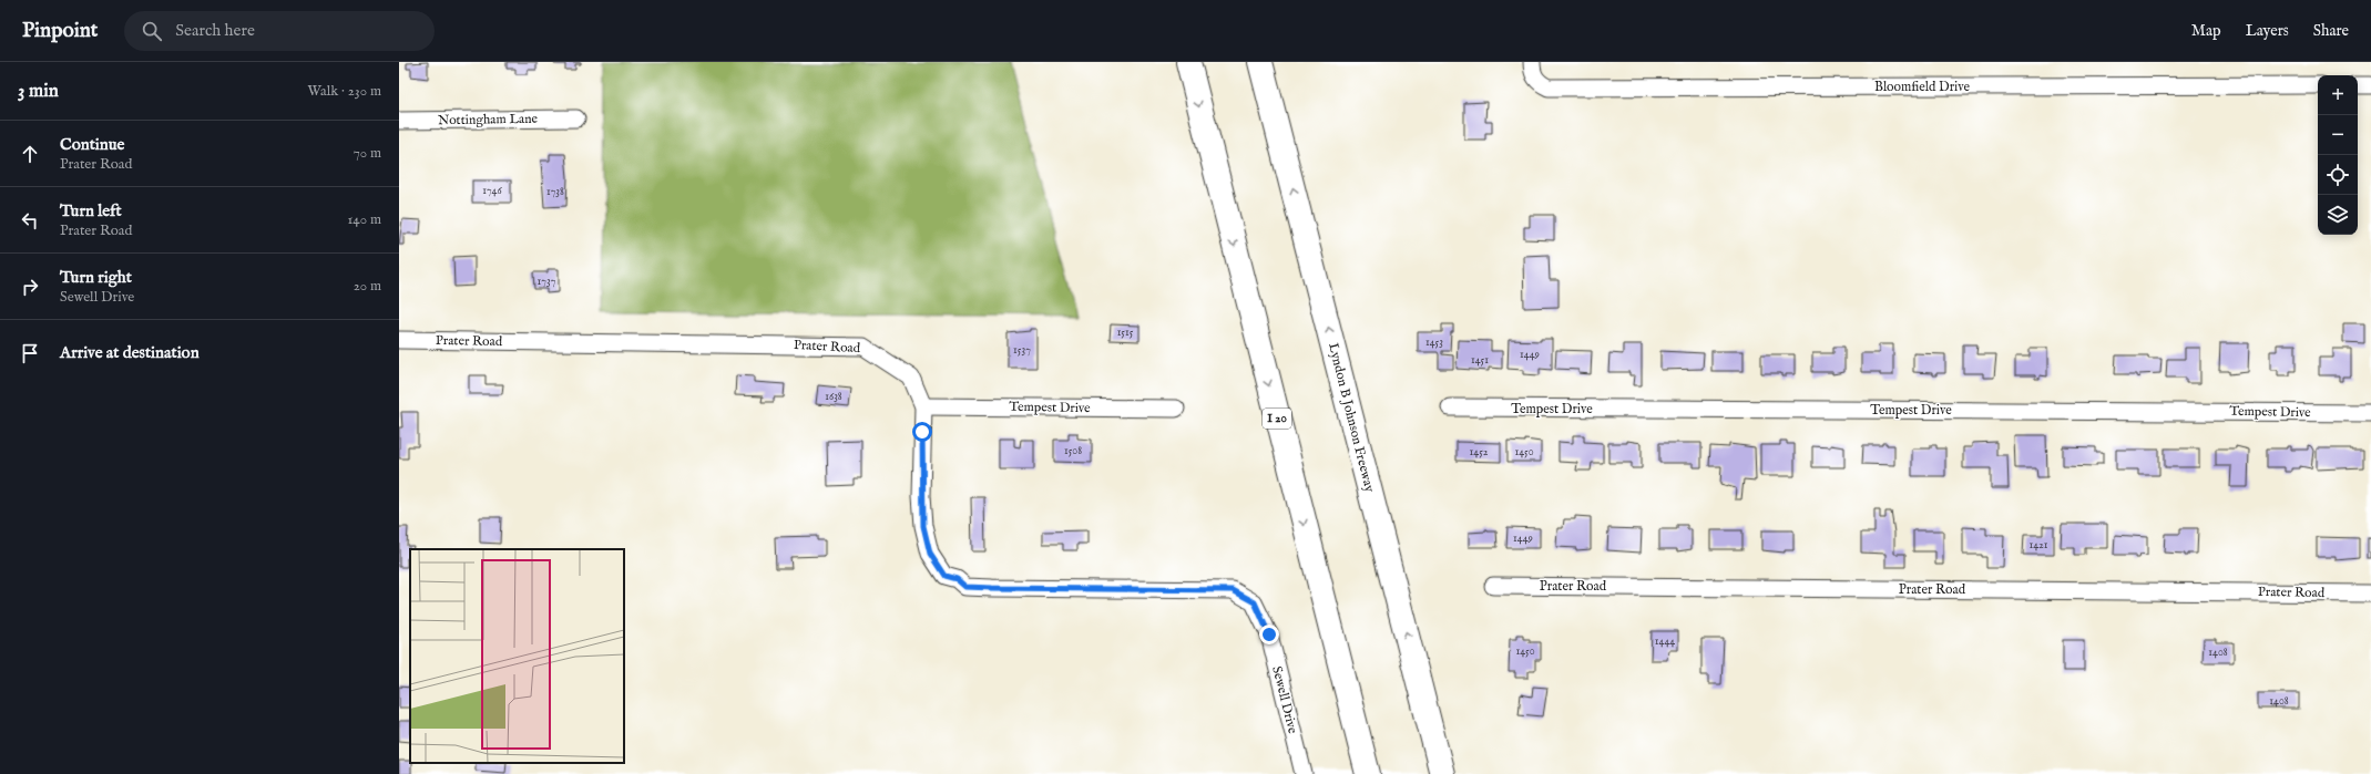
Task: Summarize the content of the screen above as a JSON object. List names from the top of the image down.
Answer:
{
  "streets": {
    "highway": ["Lyndon B Johnson Freeway", "I 20"],
    "street": [
      "Bloomfield Drive",
      "Nottingham Lane",
      "Prater Road",
      "Tempest Drive",
      "Sewell Drive"
    ]
  },
  "crossings": [
    ["Prater Road", "Tempest Drive"],
    ["Prater Road", "Sewell Drive"]
  ],
  "house_numbers": [
    "1746",
    "1738",
    "1737",
    "1515",
    "1453",
    "1537",
    "1449",
    "1451",
    "1638",
    "1508",
    "1452",
    "1450",
    "1449",
    "1421",
    "1444",
    "1450",
    "1408",
    "1408"
  ],
  "page": {
    "header": "Pinpoint",
    "search": "Search here",
    "nav": ["Map", "Layers", "Share"],
    "heading": ["3 min", "Walk · 230 m"],
    "map_buttons": ["+", "−"],
    "list": [
      ["Continue", "Prater Road", "70 m"],
      ["Turn left", "Prater Road", "140 m"],
      ["Turn right", "Sewell Drive", "20 m"],
      "Arrive at destination"
    ]
  }
}
